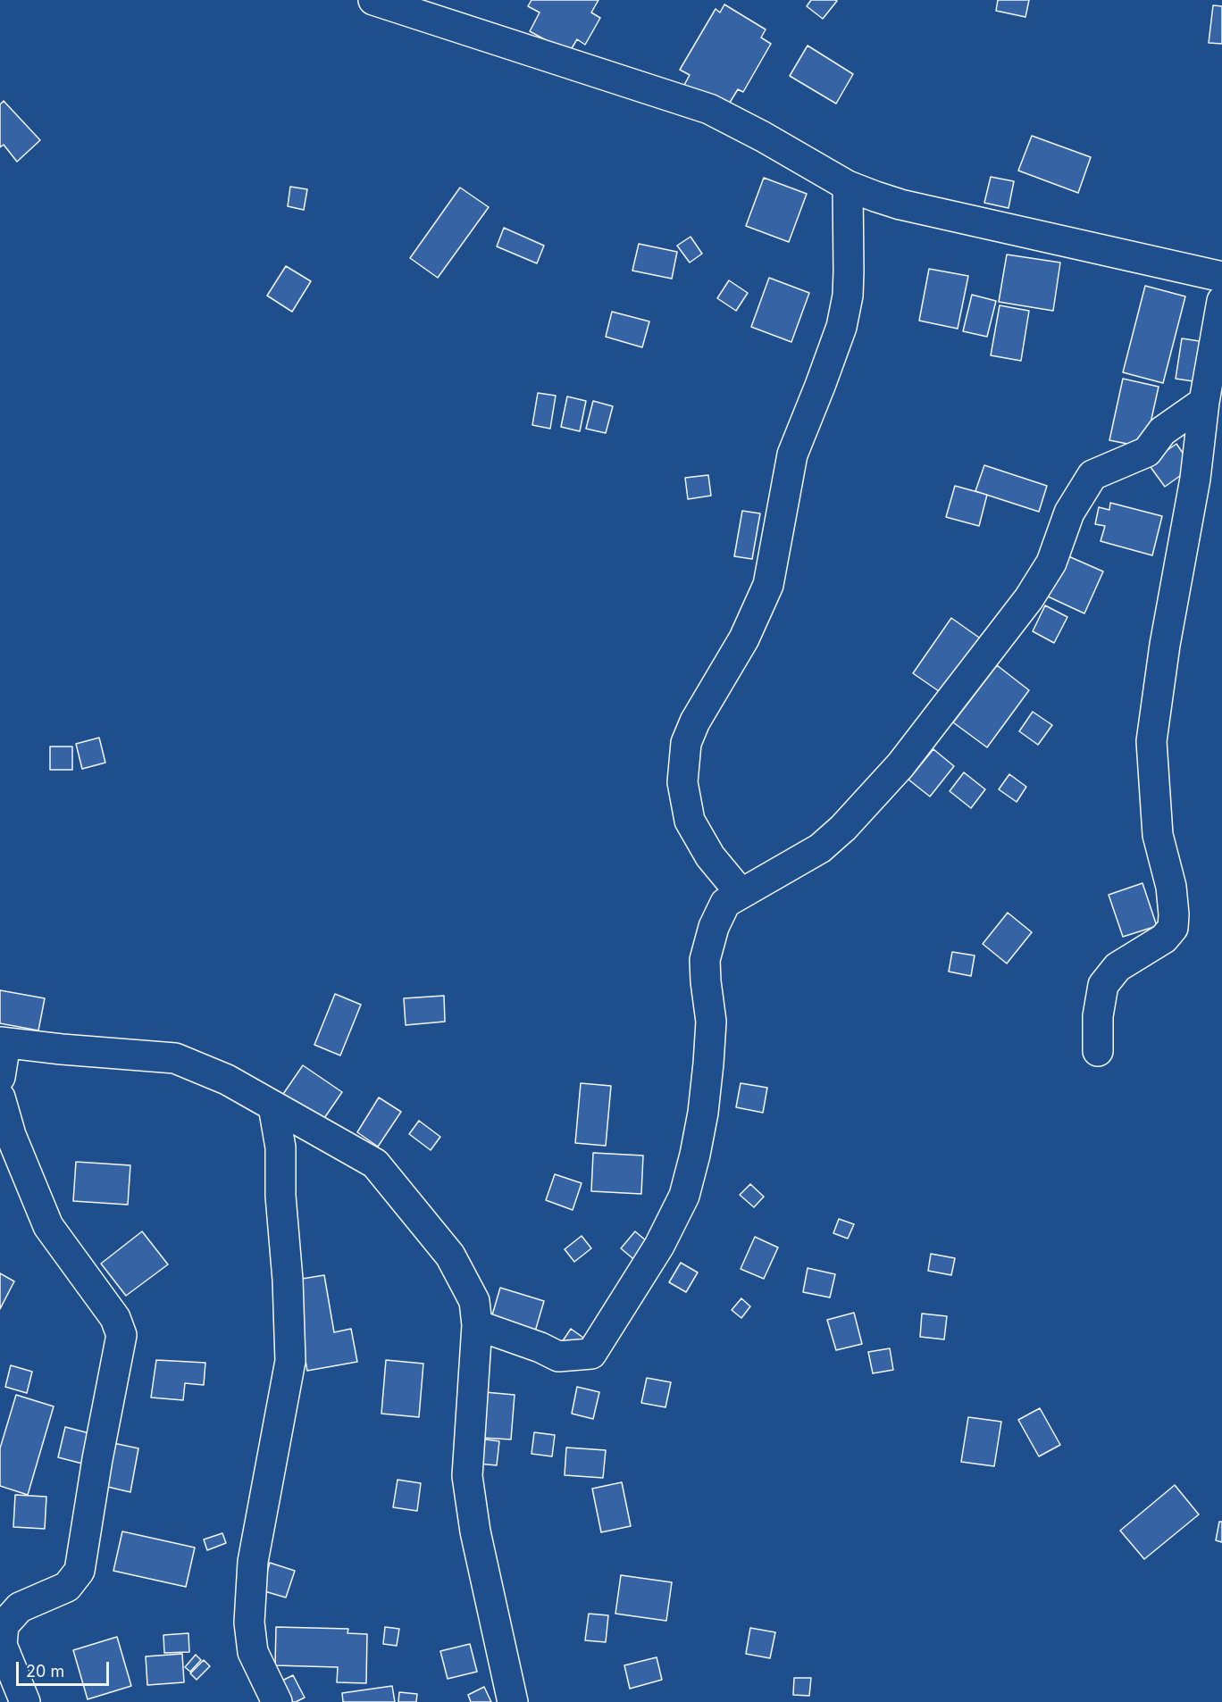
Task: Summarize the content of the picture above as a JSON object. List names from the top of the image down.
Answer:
{
  "scale_bar": "20 m"
}
